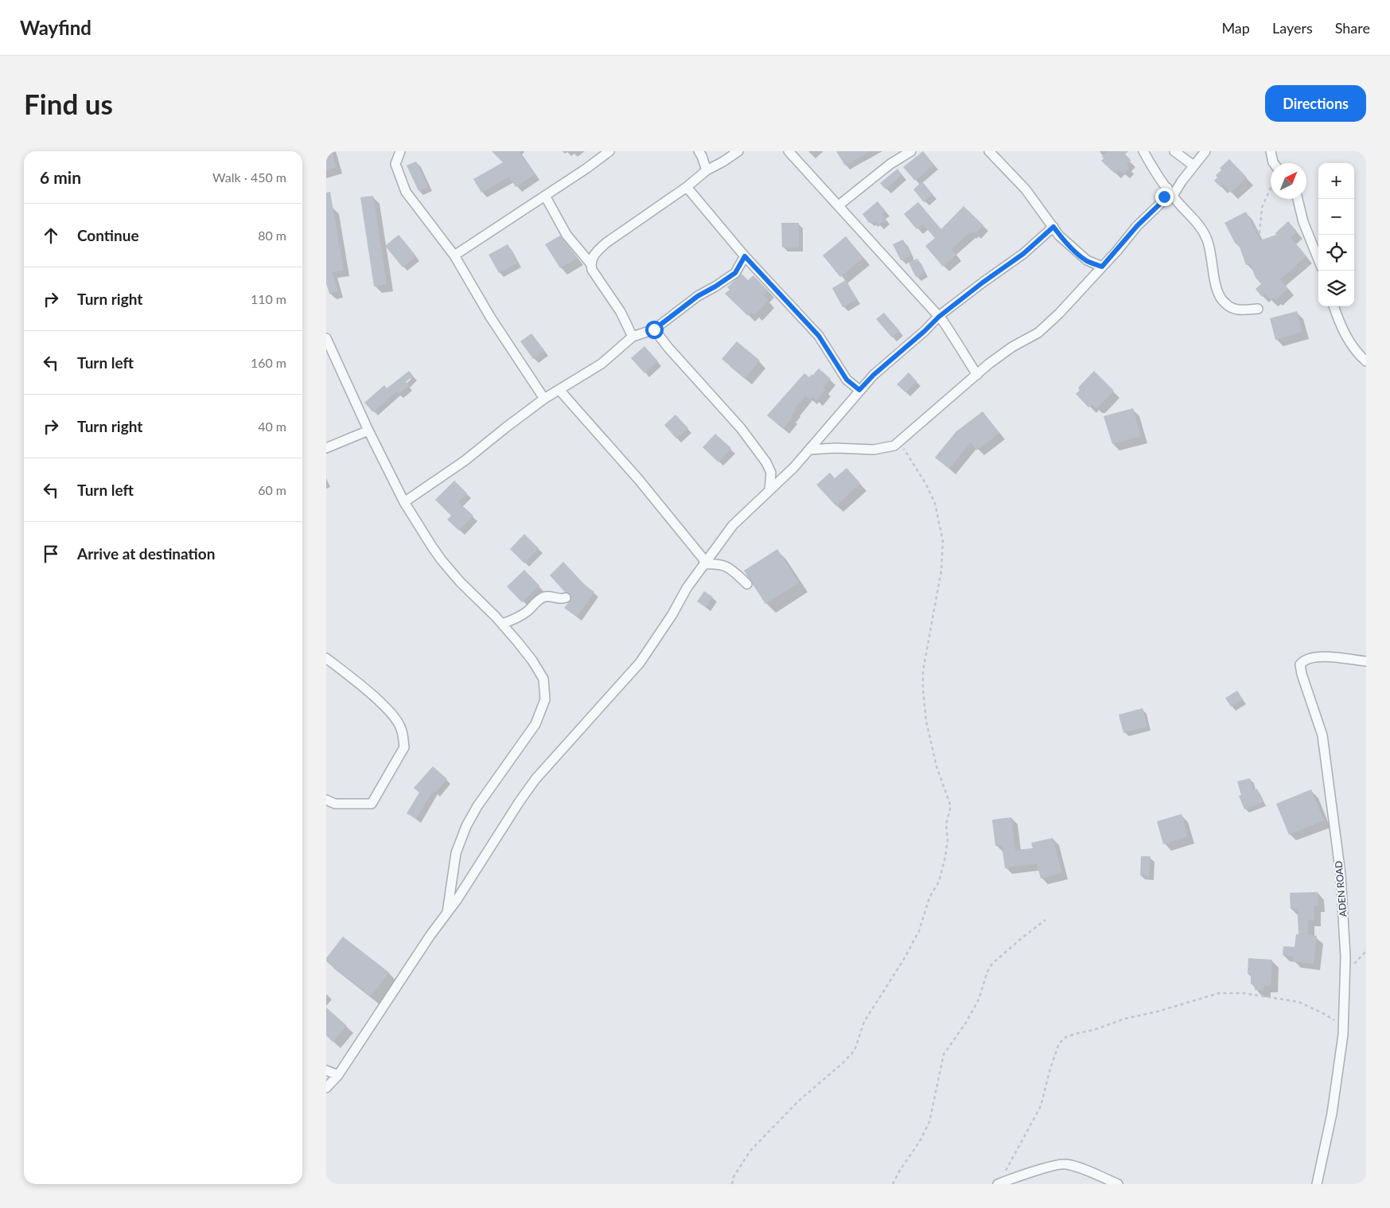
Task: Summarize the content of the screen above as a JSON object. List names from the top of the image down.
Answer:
{
  "streets": {
    "street": ["ADEN ROAD"]
  },
  "north": "top right",
  "page": {
    "header": "Wayfind",
    "nav": ["Map", "Layers", "Share"],
    "buttons": "Directions",
    "title": "Find us",
    "heading": ["6 min", "Walk · 450 m"],
    "map_buttons": ["+", "−"],
    "list": [
      ["Continue", "80 m"],
      ["Turn right", "110 m"],
      ["Turn left", "160 m"],
      ["Turn right", "40 m"],
      ["Turn left", "60 m"],
      "Arrive at destination"
    ]
  }
}
